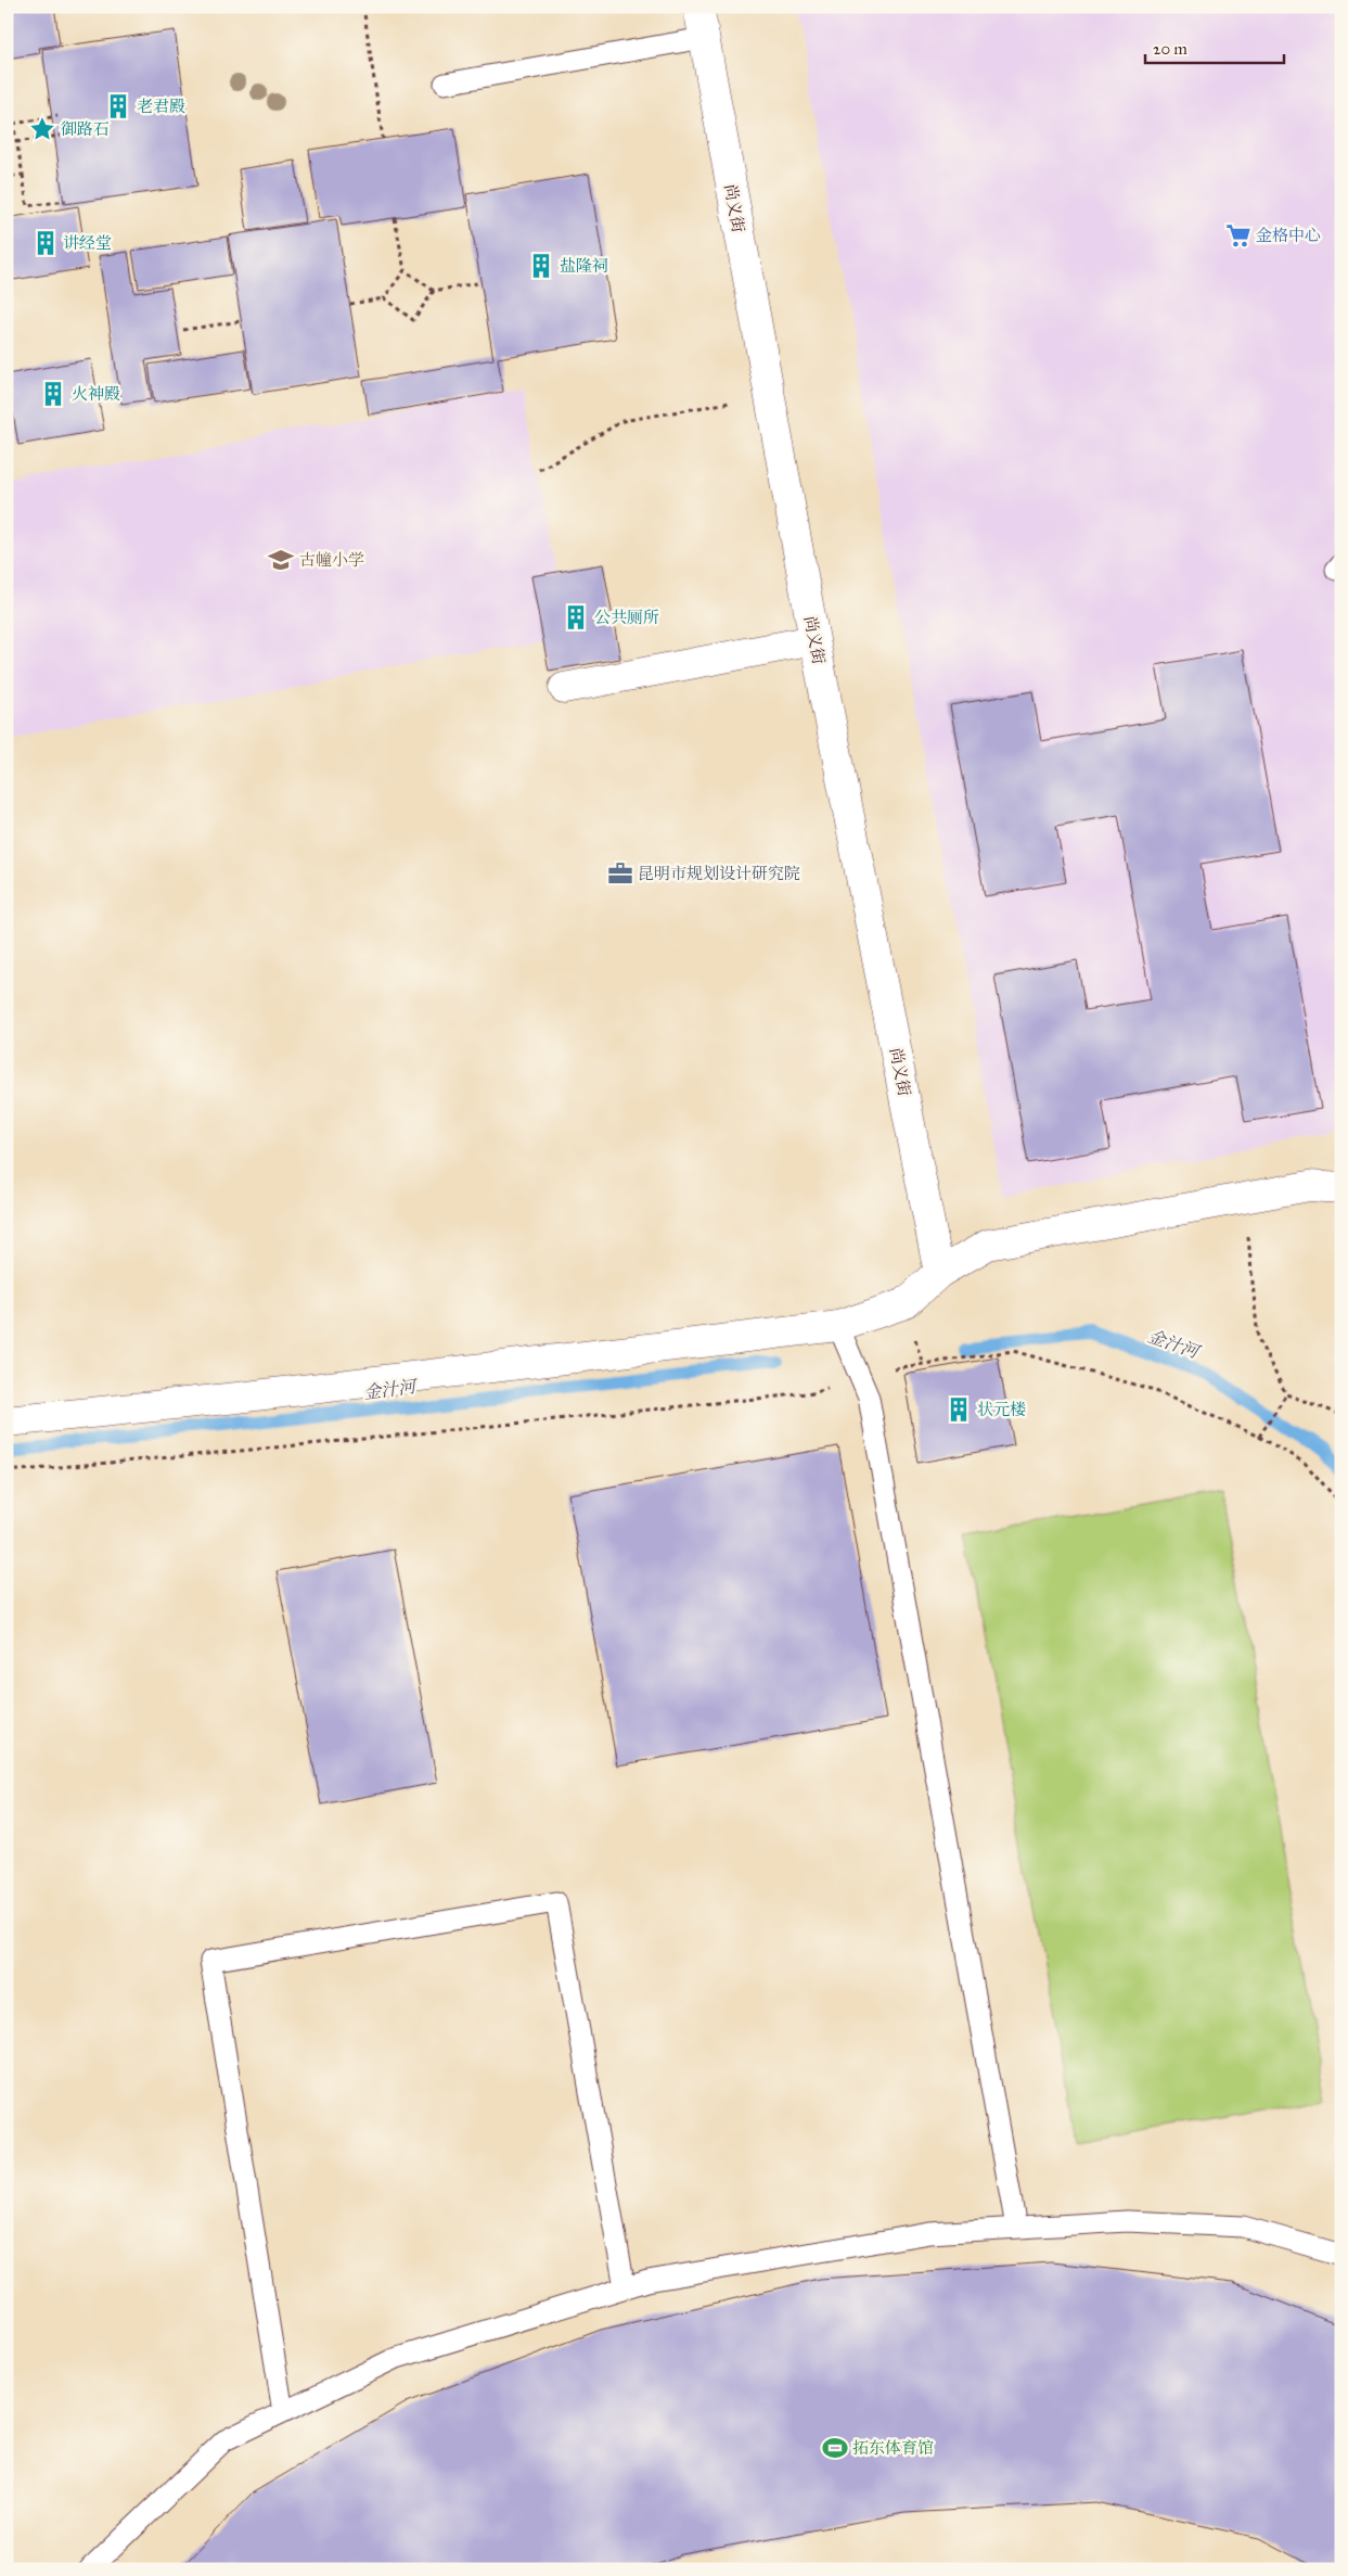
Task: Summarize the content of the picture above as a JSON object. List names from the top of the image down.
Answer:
{
  "streets": {
    "street": ["尚义街"]
  },
  "water": ["金汁河"],
  "places": {
    "building": [
      "老君殿",
      "讲经堂",
      "盐隆祠",
      "火神殿",
      "公共厕所",
      "状元楼"
    ],
    "place": ["御路石"],
    "supermarket": ["金格中心"],
    "school or university": ["古幢小学"],
    "office": ["昆明市规划设计研究院"],
    "sports": ["拓东体育馆"]
  },
  "scale_bar": "20 m"
}
